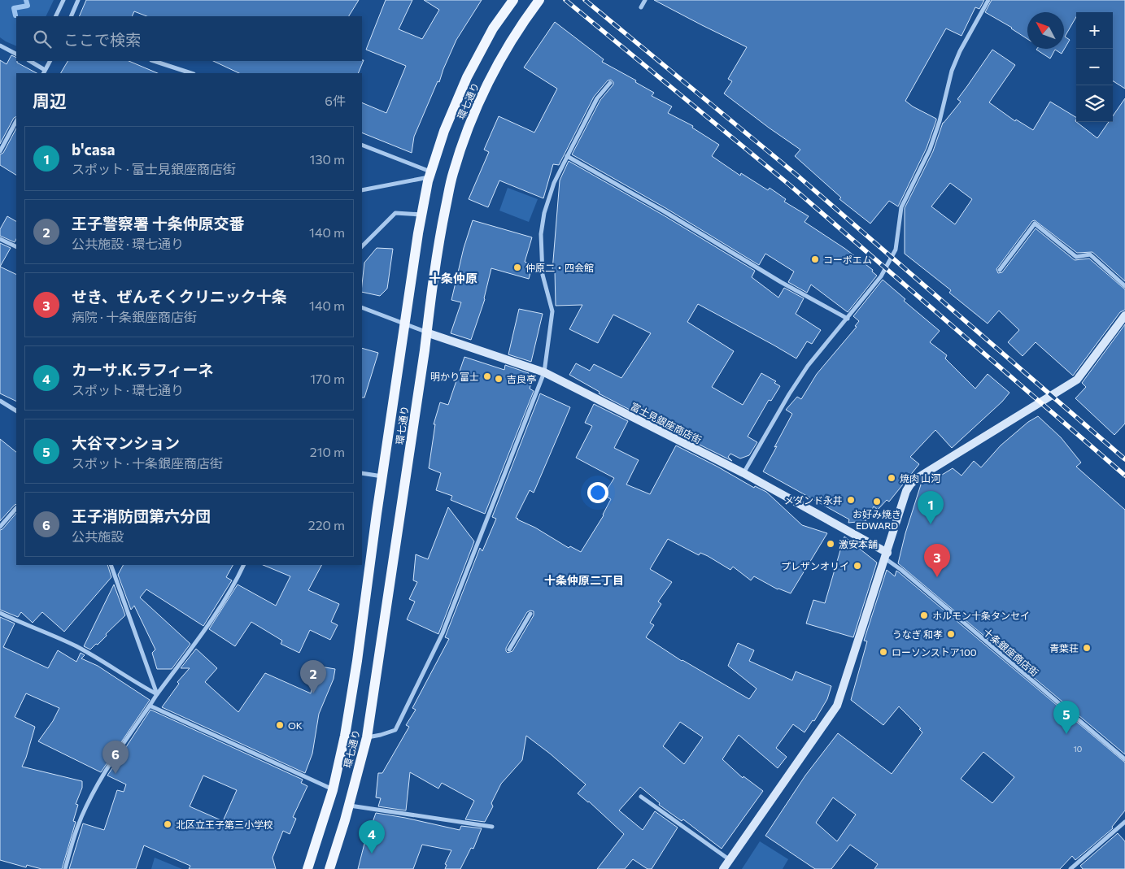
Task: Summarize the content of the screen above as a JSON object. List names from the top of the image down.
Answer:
{
  "streets": {
    "main road": ["環七通り"],
    "street": ["富士見銀座商店街", "十条銀座商店街"]
  },
  "crossings": [
    ["環七通り", "富士見銀座商店街"],
    ["富士見銀座商店街", "十条銀座商店街"]
  ],
  "districts": ["十条仲原", "十条仲原二丁目"],
  "places": [
    "コーポエム",
    "仲原二・四会館",
    "明かり富士",
    "吉良亭",
    "焼肉 山河",
    "メダンド永井",
    "お好み焼き EDWARD",
    "激安本舗",
    "プレザンオリイ",
    "ホルモン十条タンセイ",
    "うなぎ 和孝",
    "青葉荘",
    "ローソンストア100",
    "OK",
    "北区立王子第三小学校"
  ],
  "house_numbers": ["10"],
  "north": "top left",
  "page": {
    "map_buttons": ["+", "−"],
    "search": "ここで検索",
    "heading": ["周辺", "6件"],
    "list": [
      {
        "mark": "1",
        "name": "b'casa",
        "note": "スポット · 富士見銀座商店街",
        "value": "130 m"
      },
      {
        "mark": "2",
        "name": "王子警察署 十条仲原交番",
        "note": "公共施設 · 環七通り",
        "value": "140 m"
      },
      {
        "mark": "3",
        "name": "せき、ぜんそくクリニック十条",
        "note": "病院 · 十条銀座商店街",
        "value": "140 m"
      },
      {
        "mark": "4",
        "name": "カーサ.K.ラフィーネ",
        "note": "スポット · 環七通り",
        "value": "170 m"
      },
      {
        "mark": "5",
        "name": "大谷マンション",
        "note": "スポット · 十条銀座商店街",
        "value": "210 m"
      },
      {
        "mark": "6",
        "name": "王子消防団第六分団",
        "note": "公共施設",
        "value": "220 m"
      }
    ],
    "pins": [
      "1",
      "3",
      "2",
      "5",
      "6",
      "4"
    ]
  }
}
